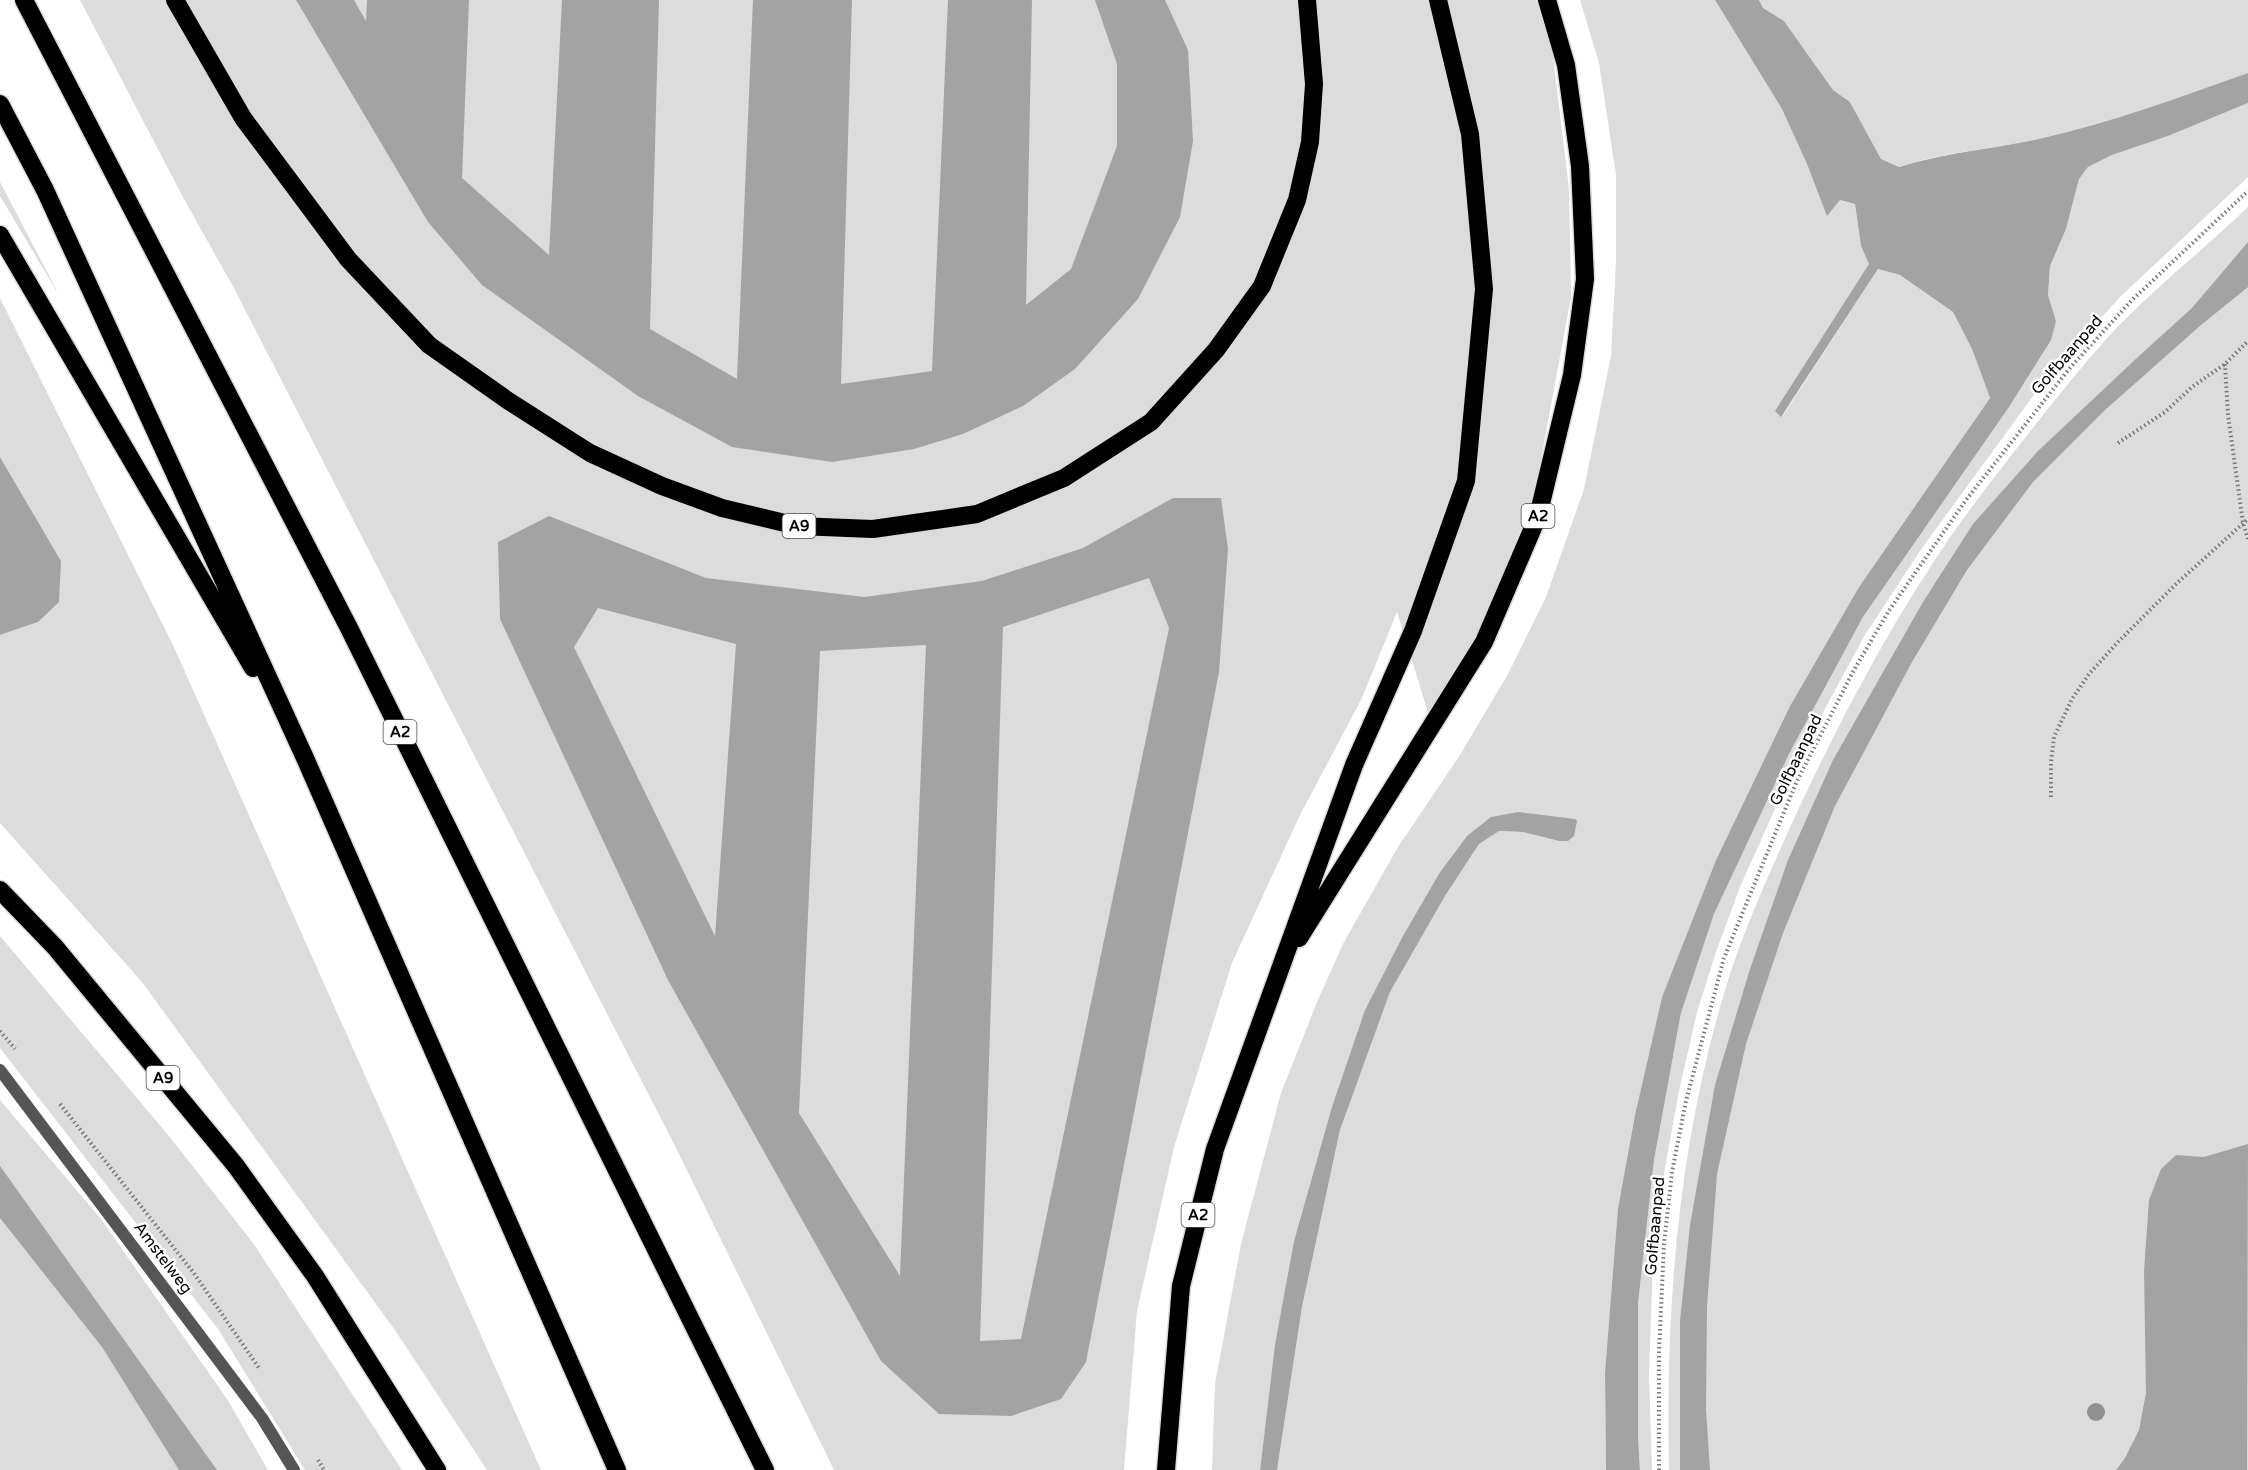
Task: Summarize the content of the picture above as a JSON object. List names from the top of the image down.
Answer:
{
  "streets": {
    "highway": ["A2", "A9"],
    "street": ["Amstelweg"],
    "path": ["Golfbaanpad"]
  }
}
